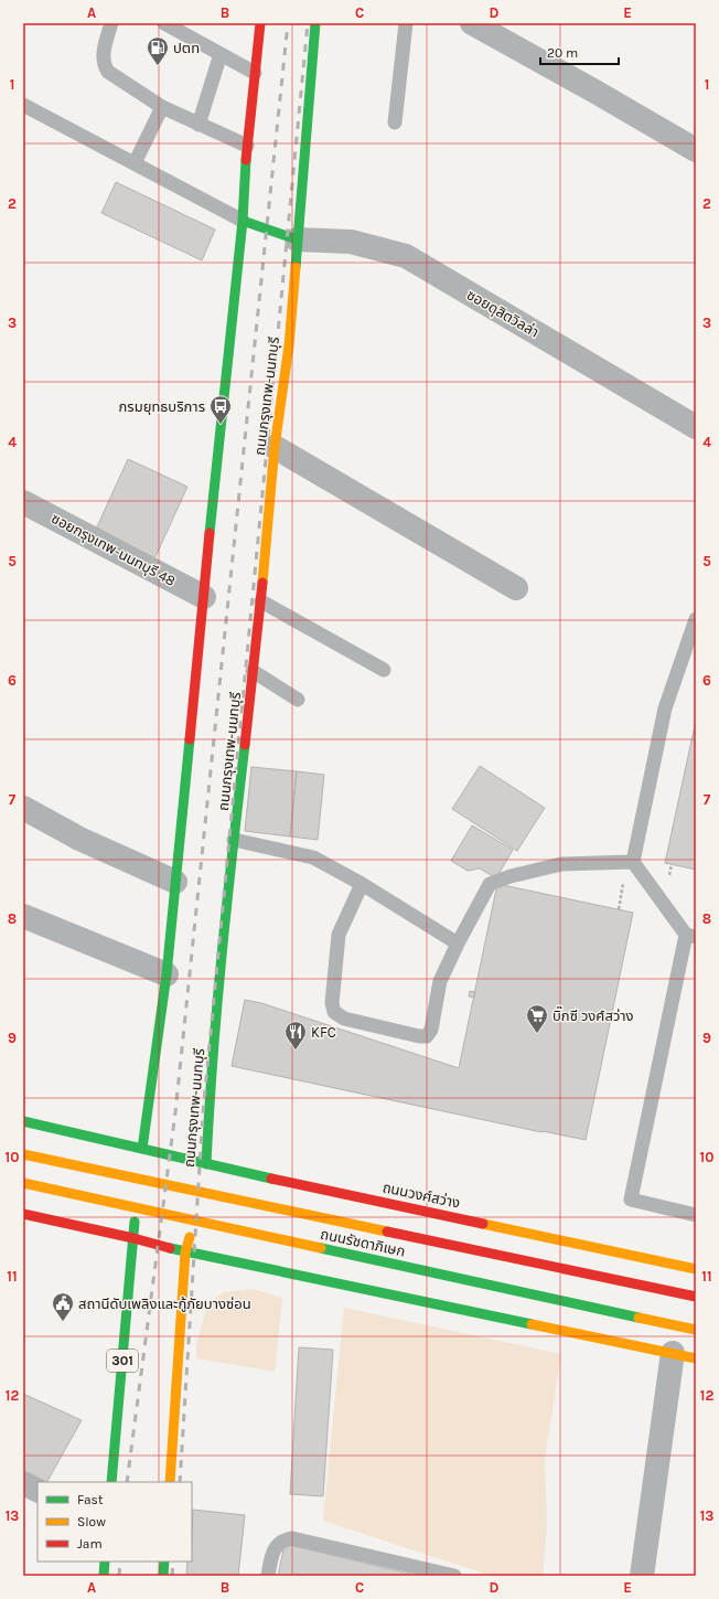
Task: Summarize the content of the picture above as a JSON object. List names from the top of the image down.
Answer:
{
  "streets": {
    "main road": [
      "ถนนกรุงเทพ-นนทบุรี",
      "ถนนวงศ์สว่าง",
      "ถนนรัชดาภิเษก",
      "301"
    ],
    "street": ["ซอยดุสิตวิลล่า", "ซอยกรุงเทพ-นนทบุรี 48"]
  },
  "crossings": [
    ["ซอยดุสิตวิลล่า", "ถนนกรุงเทพ-นนทบุรี"],
    ["ถนนกรุงเทพ-นนทบุรี", "ถนนวงศ์สว่าง"],
    ["ซอยกรุงเทพ-นนทบุรี 48", "301"],
    ["ถนนวงศ์สว่าง", "301"]
  ],
  "places": {
    "fuel station": ["ปตท"],
    "bus stop": ["กรมยุทธบริการ"],
    "supermarket": ["บิ๊กซี วงศ์สว่าง"],
    "restaurant": ["KFC"],
    "public building": ["สถานีดับเพลิงและกู้ภัยบางซ่อน"]
  },
  "legend": ["Fast", "Slow", "Jam"],
  "scale_bar": "20 m",
  "grid": {
    "columns": [
      "A",
      "B",
      "C",
      "D",
      "E"
    ],
    "rows": [
      "1",
      "2",
      "3",
      "4",
      "5",
      "6",
      "7",
      "8",
      "9",
      "10",
      "11",
      "12",
      "13"
    ]
  }
}
